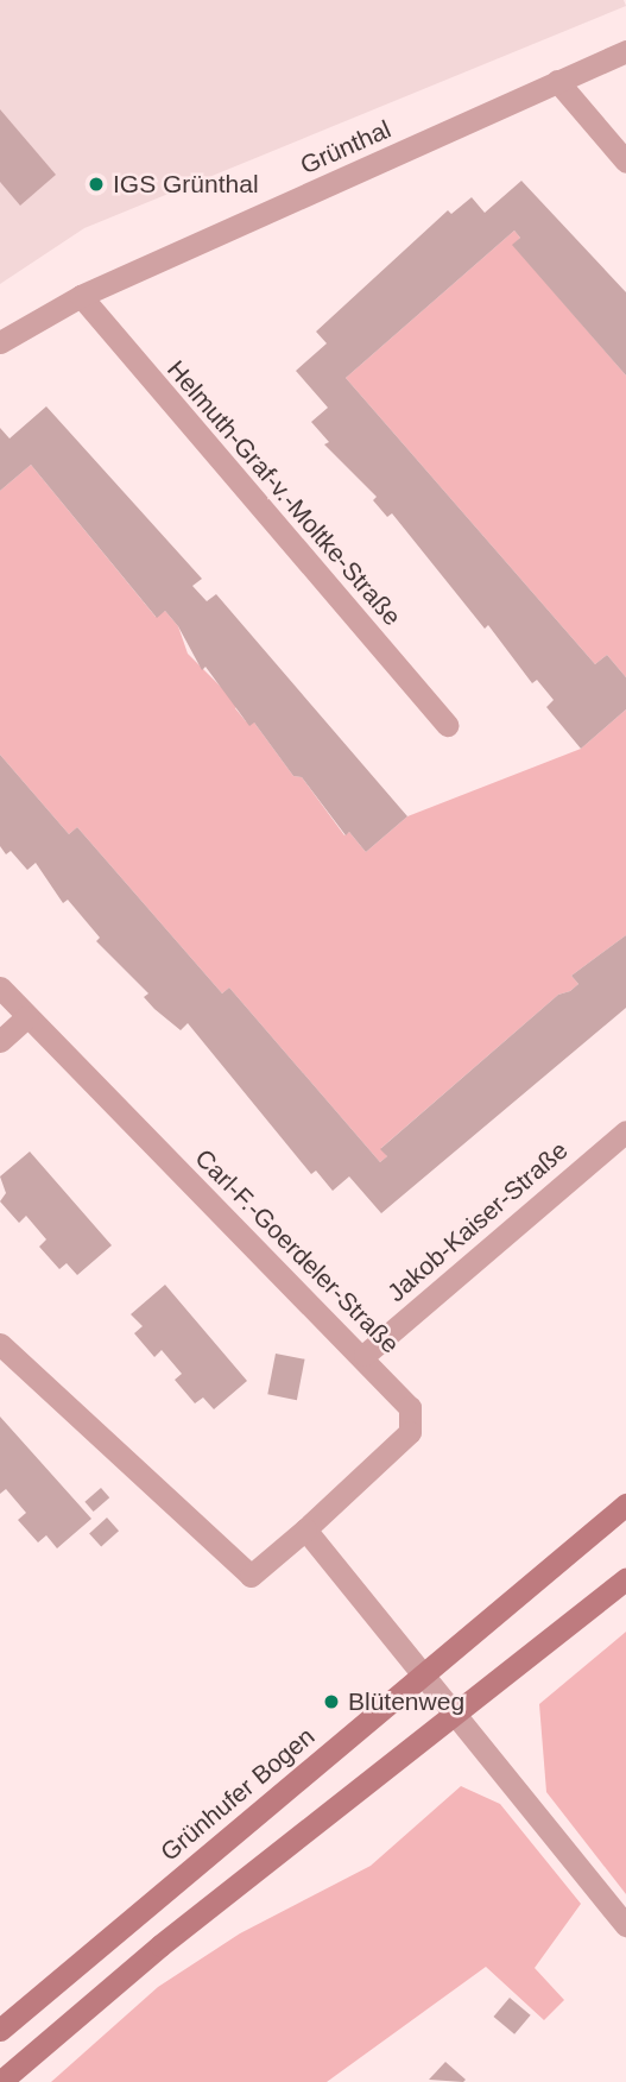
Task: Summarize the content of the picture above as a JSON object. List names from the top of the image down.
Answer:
{
  "streets": {
    "main road": ["Grünhufer Bogen"],
    "street": [
      "Grünthal",
      "Helmuth-Graf-v.-Moltke-Straße",
      "Jakob-Kaiser-Straße",
      "Carl-F.-Goerdeler-Straße"
    ]
  },
  "crossings": [
    ["Grünthal", "Helmuth-Graf-v.-Moltke-Straße"],
    ["Jakob-Kaiser-Straße", "Carl-F.-Goerdeler-Straße"]
  ],
  "places": ["IGS Grünthal", "Blütenweg"]
}
